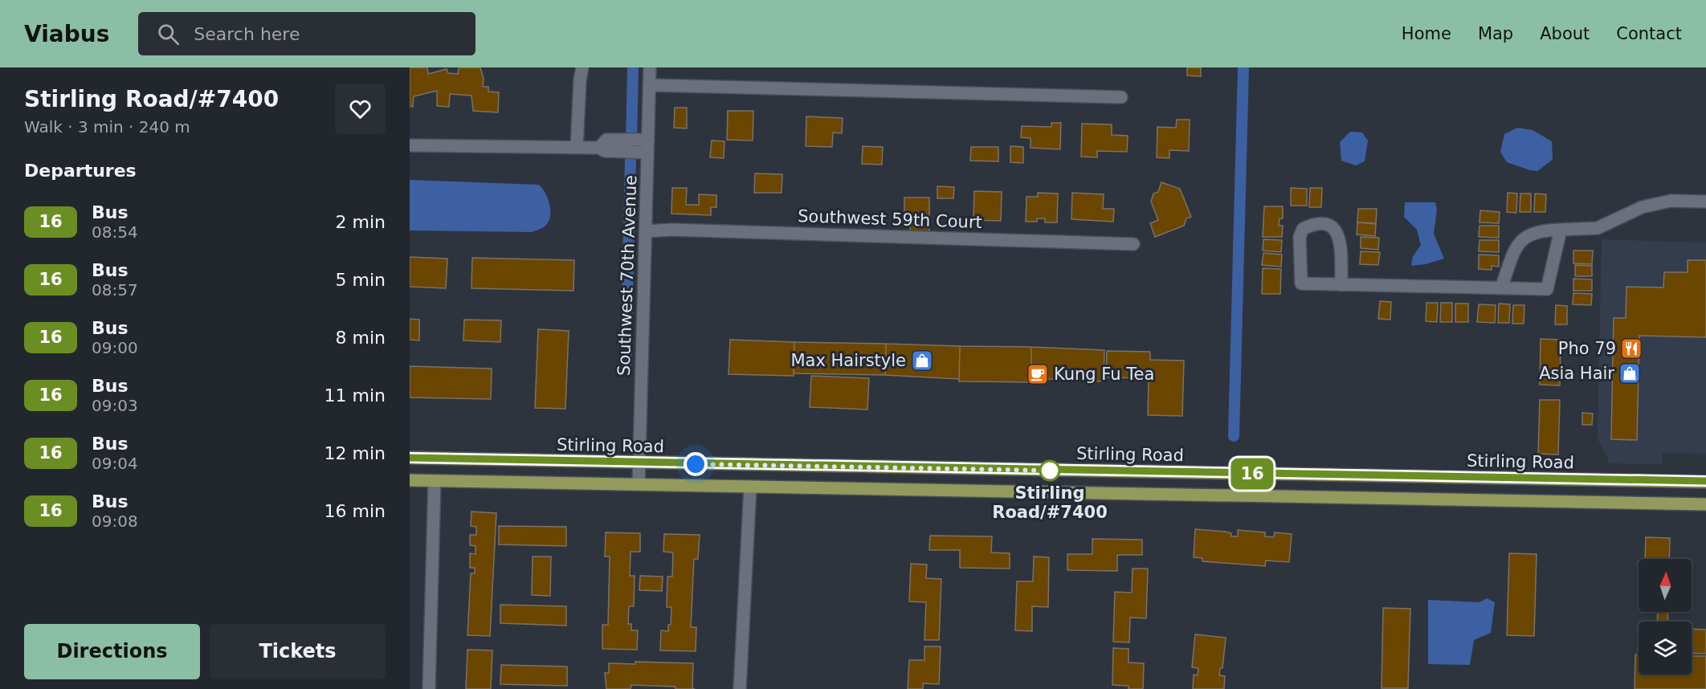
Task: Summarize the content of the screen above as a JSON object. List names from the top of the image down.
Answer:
{
  "streets": {
    "main road": ["Stirling Road"],
    "street": ["Southwest 59th Court", "Southwest 70th Avenue"]
  },
  "crossings": [
    ["Southwest 59th Court", "Southwest 70th Avenue"],
    ["Southwest 70th Avenue", "Stirling Road"]
  ],
  "places": {
    "restaurant": ["Pho 79"],
    "shop": ["Max Hairstyle", "Asia Hair"],
    "cafe": ["Kung Fu Tea"],
    "other": ["Stirling Road/#7400"]
  },
  "lines": ["bus line 16"],
  "north": "top",
  "page": {
    "header": "Viabus",
    "search": "Search here",
    "nav": [
      "Home",
      "Map",
      "About",
      "Contact"
    ],
    "heading": [
      ["Stirling Road/#7400", "Walk · 3 min · 240 m"],
      "Departures"
    ],
    "on_map": "16",
    "list": [
      {
        "mark": "16",
        "name": "Bus",
        "note": "08:54",
        "value": "2 min"
      },
      {
        "mark": "16",
        "name": "Bus",
        "note": "08:57",
        "value": "5 min"
      },
      {
        "mark": "16",
        "name": "Bus",
        "note": "09:00",
        "value": "8 min"
      },
      {
        "mark": "16",
        "name": "Bus",
        "note": "09:03",
        "value": "11 min"
      },
      {
        "mark": "16",
        "name": "Bus",
        "note": "09:04",
        "value": "12 min"
      },
      {
        "mark": "16",
        "name": "Bus",
        "note": "09:08",
        "value": "16 min"
      }
    ],
    "buttons": ["Directions", "Tickets"]
  }
}
